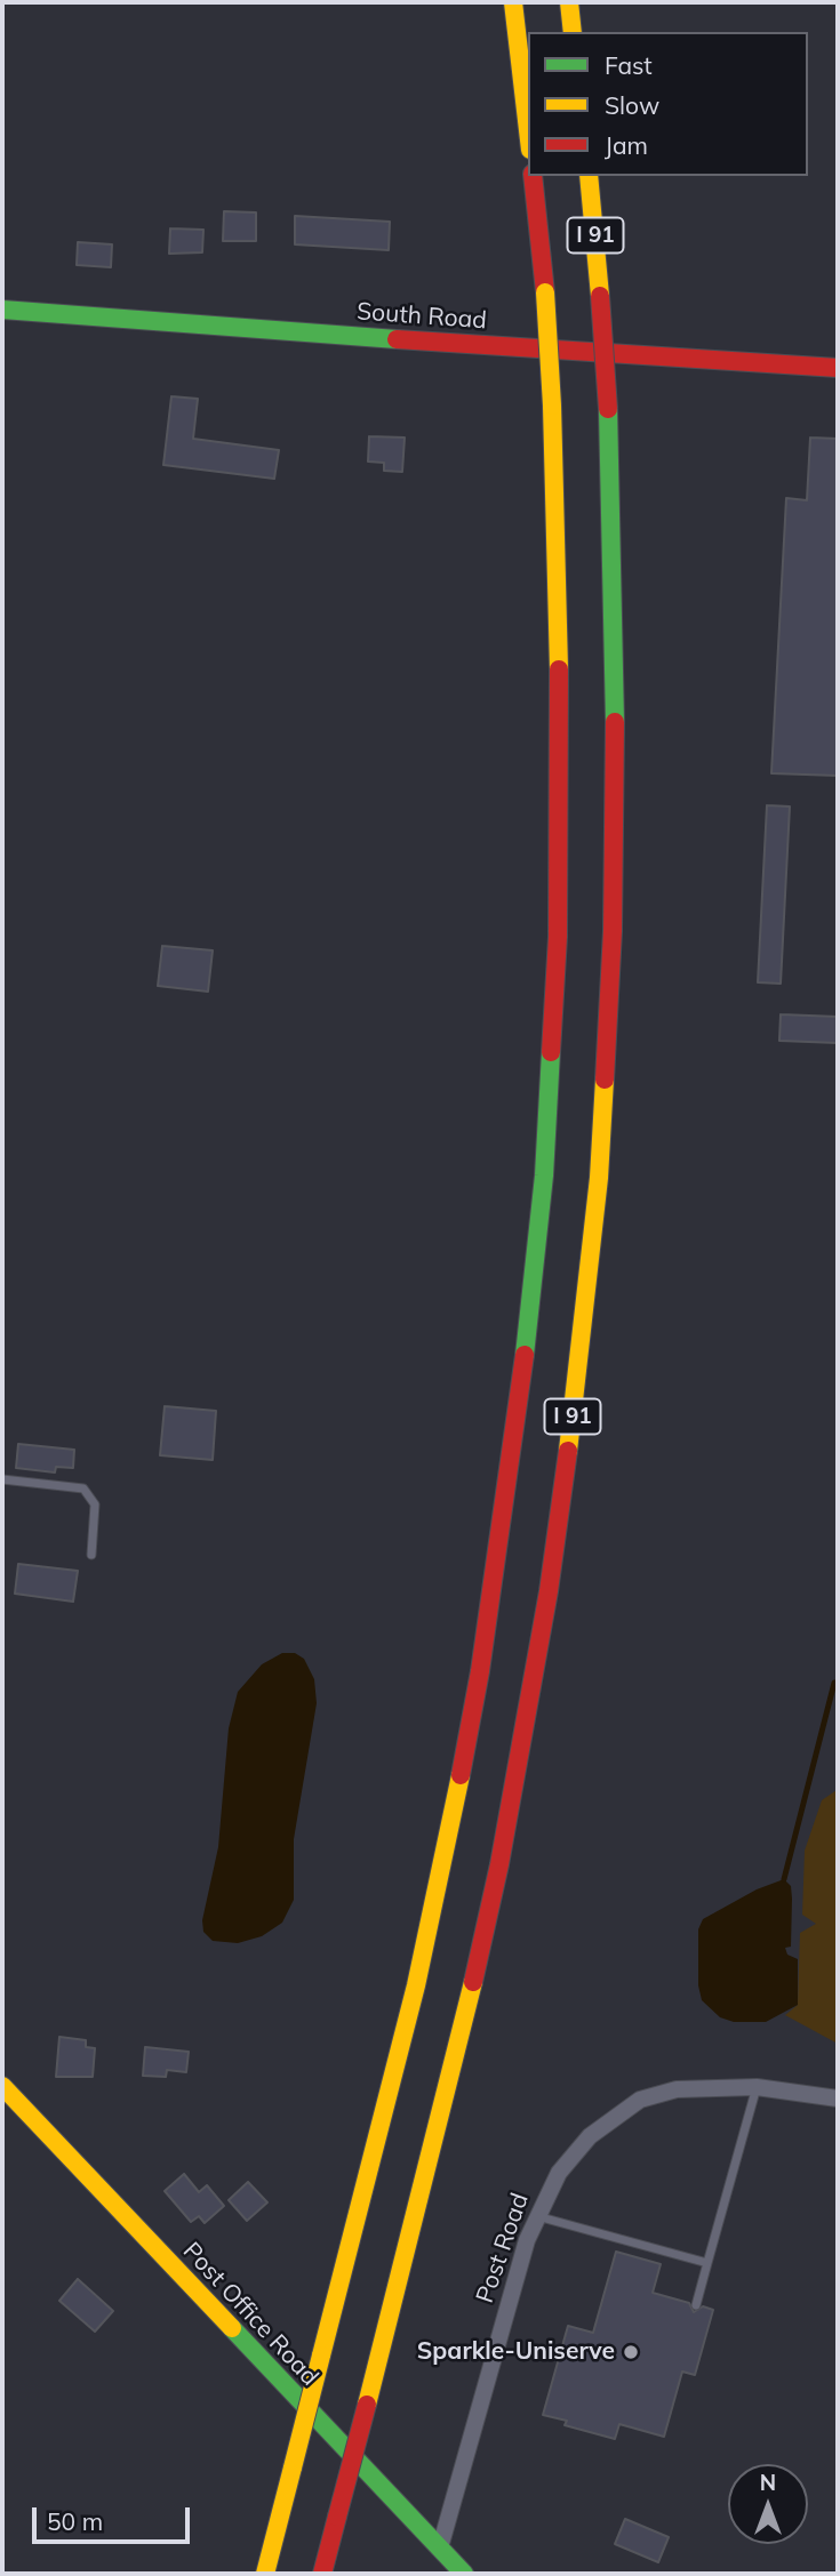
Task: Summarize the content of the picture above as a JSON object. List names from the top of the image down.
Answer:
{
  "streets": {
    "main road": ["I 91", "South Road", "Post Office Road"],
    "street": ["Post Road"]
  },
  "crossings": [
    ["Post Road", "Post Office Road"]
  ],
  "places": ["Sparkle-Uniserve"],
  "legend": ["Fast", "Slow", "Jam"],
  "scale_bar": "50 m",
  "north": "top"
}
